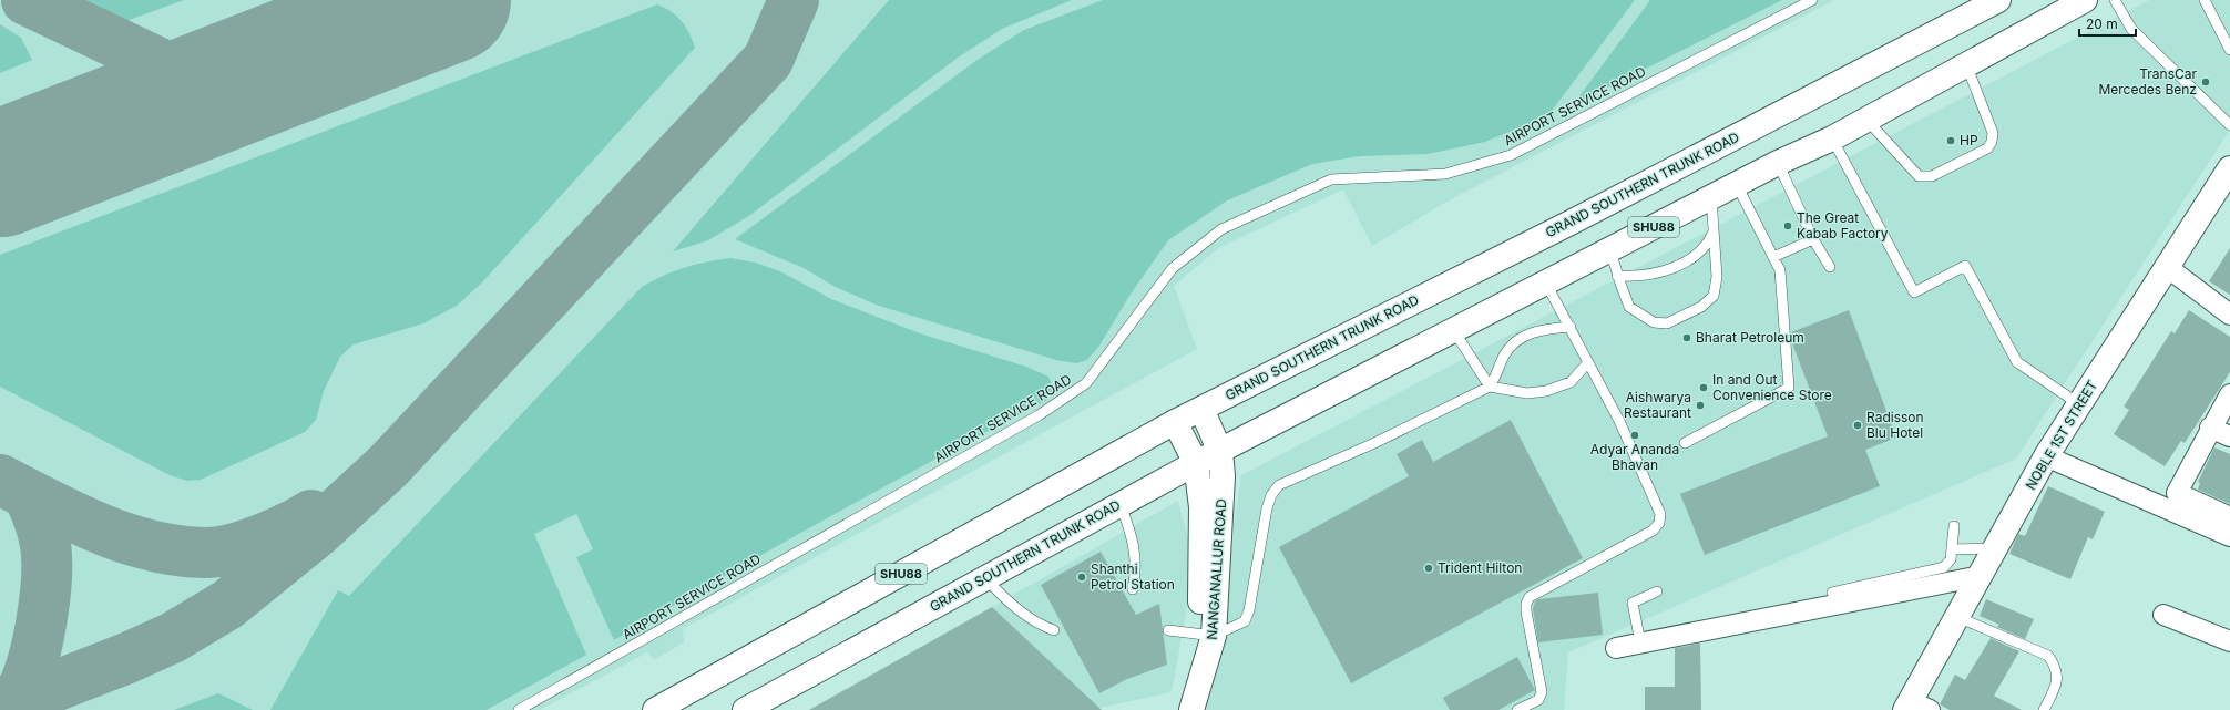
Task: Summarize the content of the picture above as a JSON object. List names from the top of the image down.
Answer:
{
  "streets": {
    "main road": [
      "GRAND SOUTHERN TRUNK ROAD",
      "SHU88",
      "NOBLE 1ST STREET",
      "NANGANALLUR ROAD"
    ],
    "lane": ["AIRPORT SERVICE ROAD"]
  },
  "crossings": [
    ["GRAND SOUTHERN TRUNK ROAD", "NANGANALLUR ROAD"]
  ],
  "places": [
    "TransCar Mercedes Benz",
    "HP",
    "The Great Kabab Factory",
    "Bharat Petroleum",
    "In and Out Convenience Store",
    "Aishwarya Restaurant",
    "Radisson Blu Hotel",
    "Adyar Ananda Bhavan",
    "Trident Hilton",
    "Shanthi Petrol Station"
  ],
  "scale_bar": "20 m"
}
